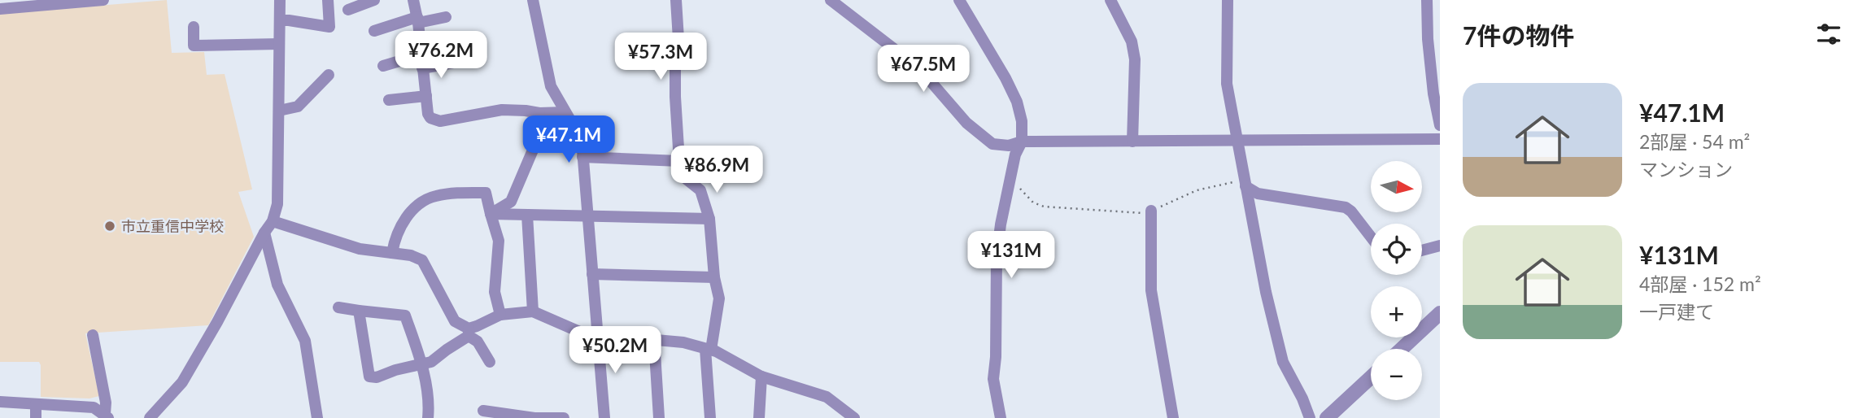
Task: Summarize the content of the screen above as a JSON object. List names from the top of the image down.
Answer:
{
  "places": ["市立重信中学校"],
  "north": "right",
  "page": {
    "heading": "7件の物件",
    "price": [
      "¥76.2M",
      "¥57.3M",
      "¥67.5M",
      "¥47.1M",
      "¥86.9M",
      "¥131M",
      "¥50.2M"
    ],
    "list": [
      {
        "name": "¥47.1M",
        "note": "2部屋 · 54 m² · マンション"
      },
      {
        "name": "¥131M",
        "note": "4部屋 · 152 m² · 一戸建て"
      }
    ],
    "map_buttons": ["+", "−"]
  }
}
